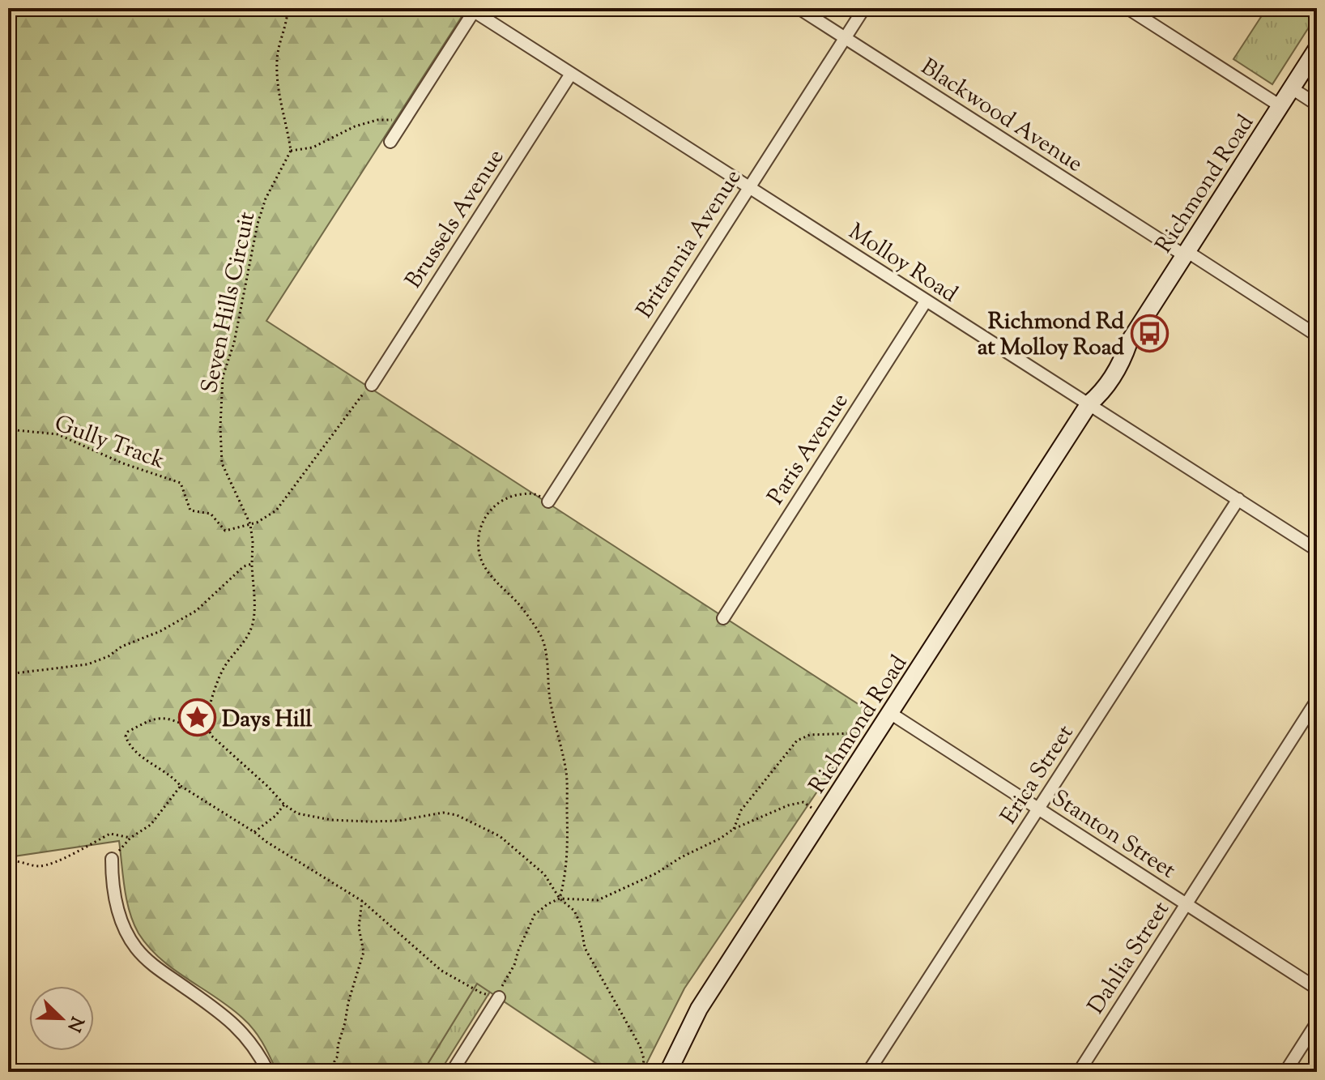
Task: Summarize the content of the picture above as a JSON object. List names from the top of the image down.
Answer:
{
  "streets": {
    "main road": ["Richmond Road"],
    "street": [
      "Blackwood Avenue",
      "Brussels Avenue",
      "Britannia Avenue",
      "Molloy Road",
      "Paris Avenue",
      "Erica Street",
      "Stanton Street",
      "Dahlia Street"
    ],
    "path": ["Seven Hills Circuit", "Gully Track"]
  },
  "crossings": [
    ["Blackwood Avenue", "Richmond Road"],
    ["Blackwood Avenue", "Britannia Avenue"],
    ["Richmond Road", "Molloy Road"],
    ["Richmond Road", "Stanton Street"],
    ["Brussels Avenue", "Molloy Road"],
    ["Britannia Avenue", "Molloy Road"],
    ["Molloy Road", "Paris Avenue"],
    ["Molloy Road", "Erica Street"],
    ["Seven Hills Circuit", "Gully Track"],
    ["Erica Street", "Stanton Street"],
    ["Stanton Street", "Dahlia Street"]
  ],
  "places": {
    "bus stop": ["Richmond Rd at Molloy Road"],
    "place": ["Days Hill"]
  },
  "north": "bottom right"
}
